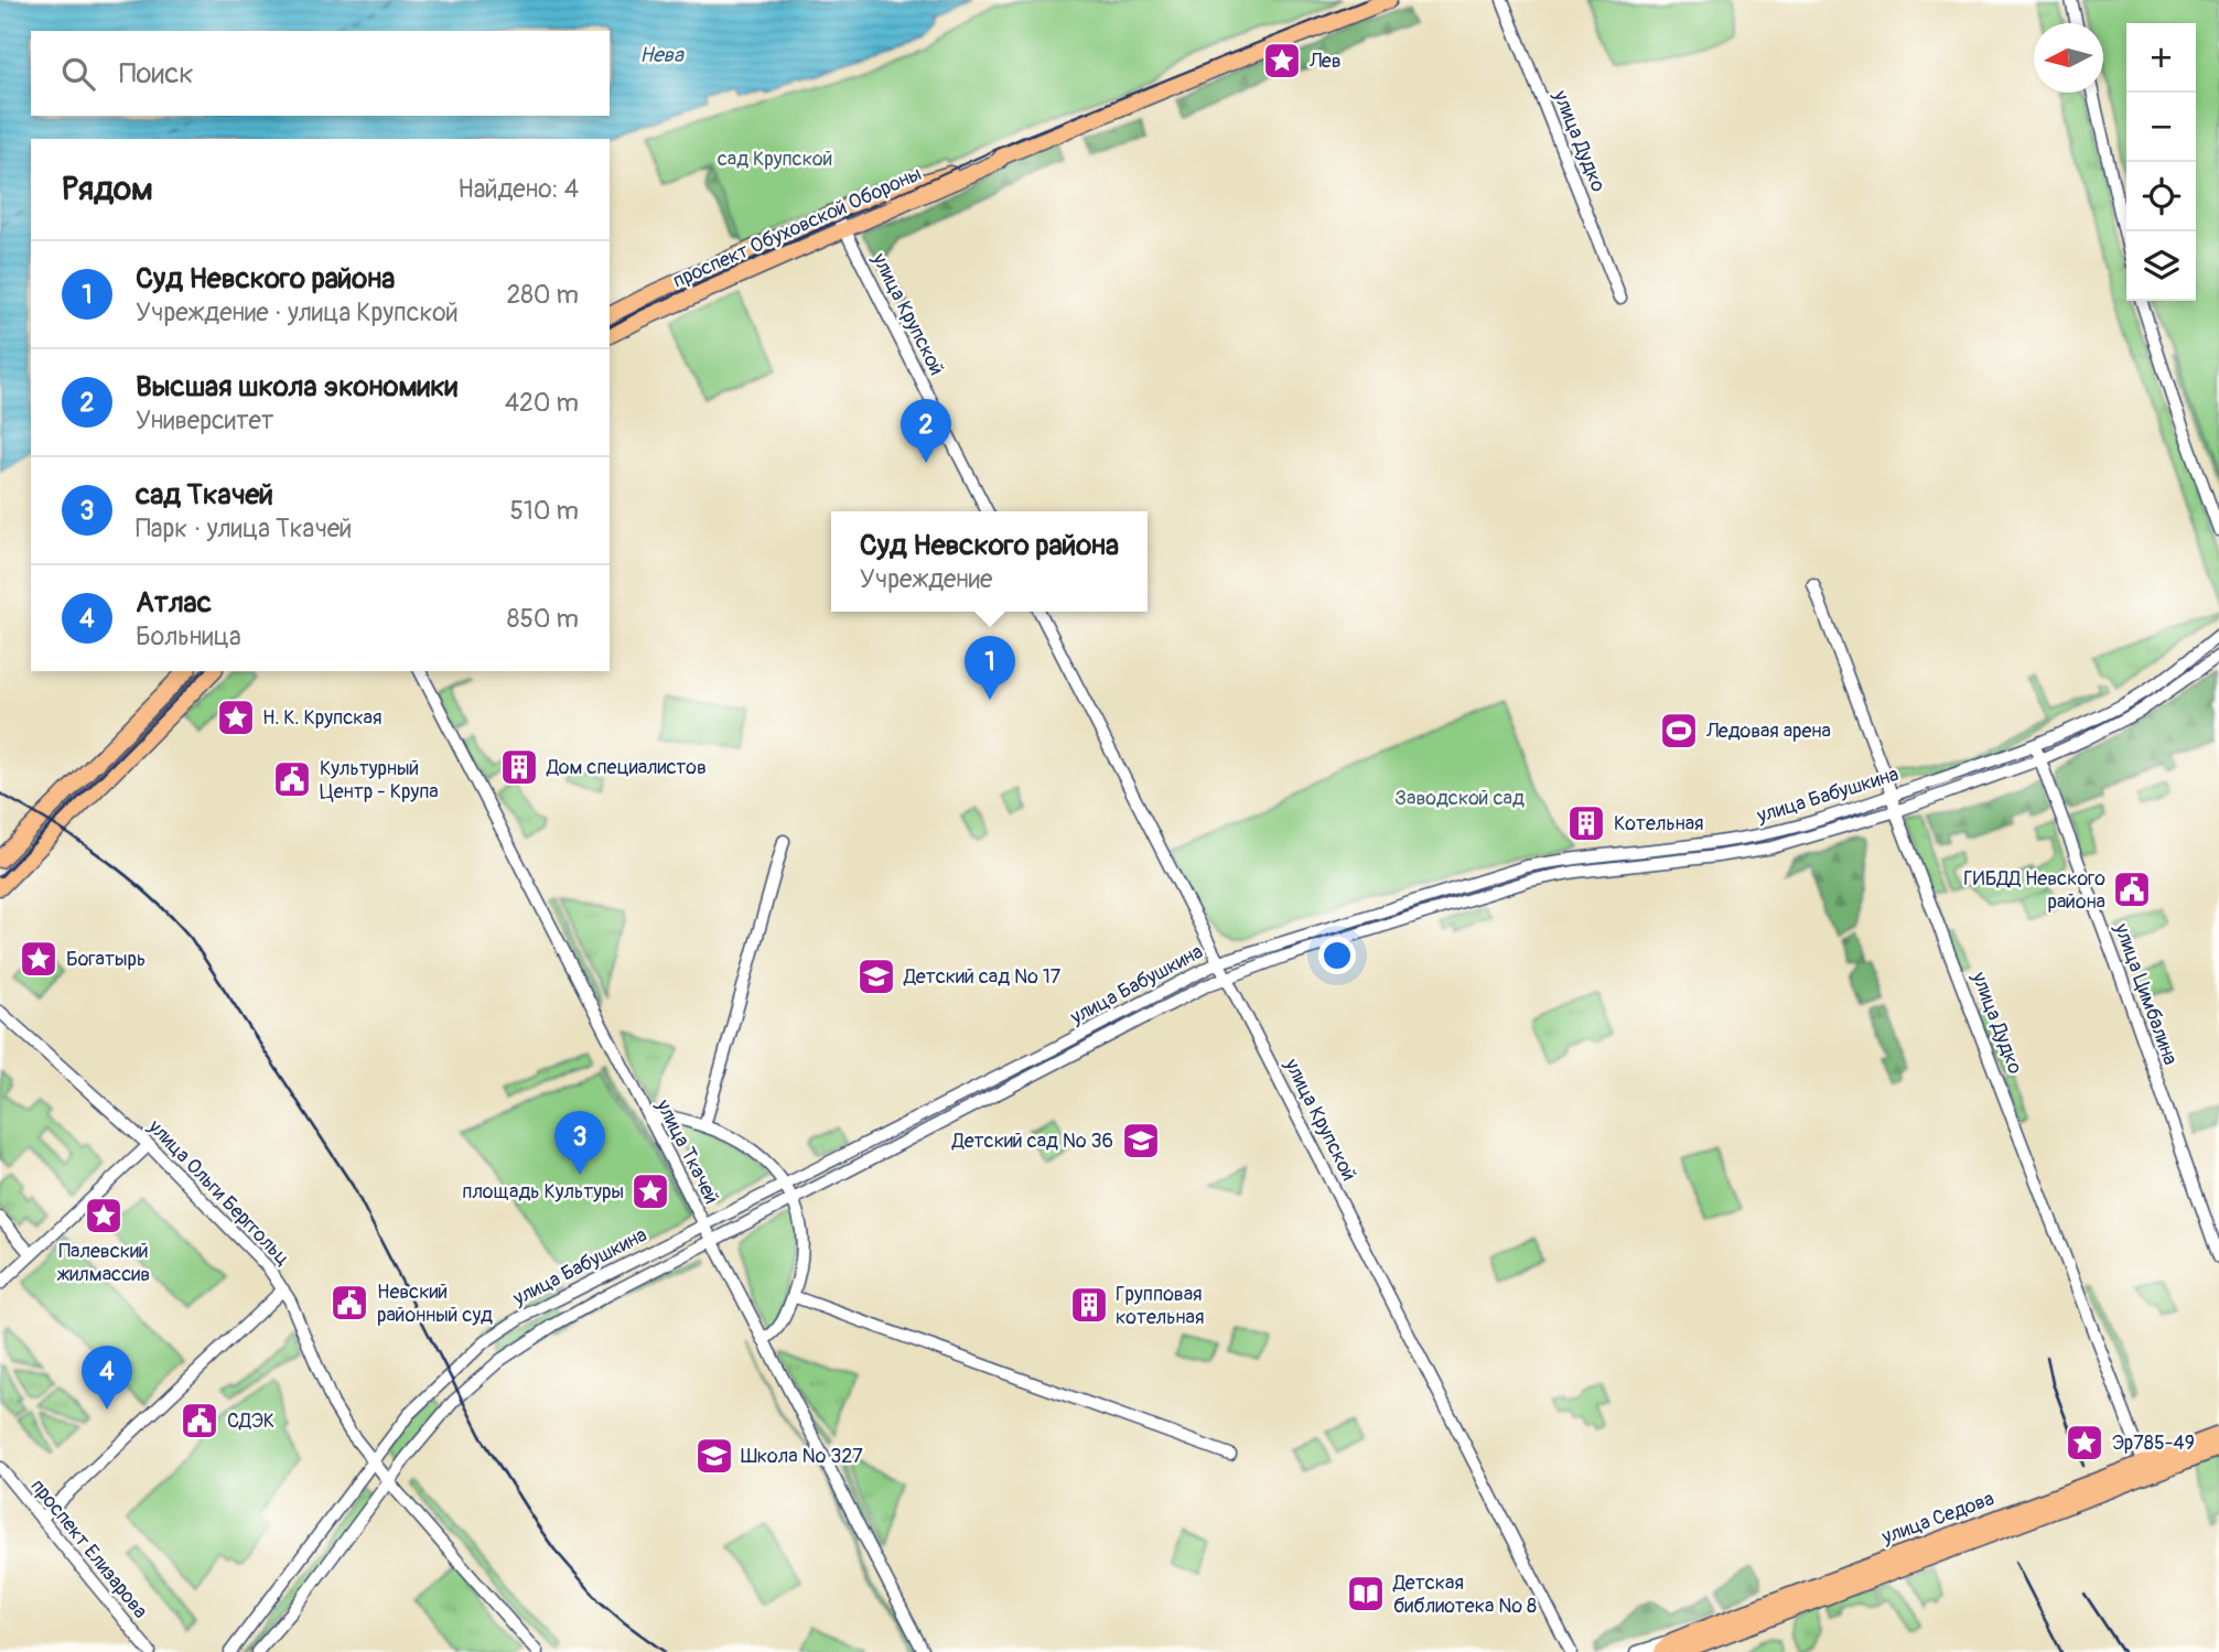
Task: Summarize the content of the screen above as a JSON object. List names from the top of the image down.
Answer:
{
  "streets": {
    "main road": ["проспект Обуховской Обороны", "улица Седова"],
    "street": [
      "улица Дудко",
      "улица Крупской",
      "улица Бабушкина",
      "улица Цимбалина",
      "улица Ткачей",
      "улица Ольги Берггольц",
      "проспект Елизарова"
    ]
  },
  "crossings": [
    ["улица Дудко", "улица Бабушкина"],
    ["улица Дудко", "улица Седова"],
    ["проспект Обуховской Обороны", "улица Крупской"],
    ["улица Крупской", "улица Бабушкина"],
    ["улица Бабушкина", "улица Цимбалина"],
    ["улица Бабушкина", "улица Ткачей"],
    ["улица Бабушкина", "улица Ольги Берггольц"]
  ],
  "water": ["Нева"],
  "parks": ["сад Крупской", "Заводской сад"],
  "places": {
    "place": [
      "Лев",
      "Н. К. Крупская",
      "Богатырь",
      "площадь Культуры",
      "Палевский жилмассив",
      "Эр785-49"
    ],
    "sports": ["Ледовая арена"],
    "building": ["Дом специалистов", "Котельная", "Групповая котельная"],
    "public building": [
      "Культурный Центр - Крупа",
      "ГИБДД Невского района",
      "Невский районный суд",
      "СДЭК"
    ],
    "school or university": ["Детский сад № 17", "Детский сад № 36", "Школа № 327"],
    "library": ["Детская библиотека № 8"]
  },
  "north": "left",
  "page": {
    "map_buttons": ["+", "−"],
    "search": "Поиск",
    "heading": ["Рядом", "Найдено: 4"],
    "list": [
      {
        "mark": "1",
        "name": "Суд Невского района",
        "note": "Учреждение · улица Крупской",
        "value": "280 m"
      },
      {
        "mark": "2",
        "name": "Высшая школа экономики",
        "note": "Университет",
        "value": "420 m"
      },
      {
        "mark": "3",
        "name": "сад Ткачей",
        "note": "Парк · улица Ткачей",
        "value": "510 m"
      },
      {
        "mark": "4",
        "name": "Атлас",
        "note": "Больница",
        "value": "850 m"
      }
    ],
    "pins": [
      "2",
      "1",
      "3",
      "4"
    ],
    "popup": ["Суд Невского района", "Учреждение"]
  }
}
